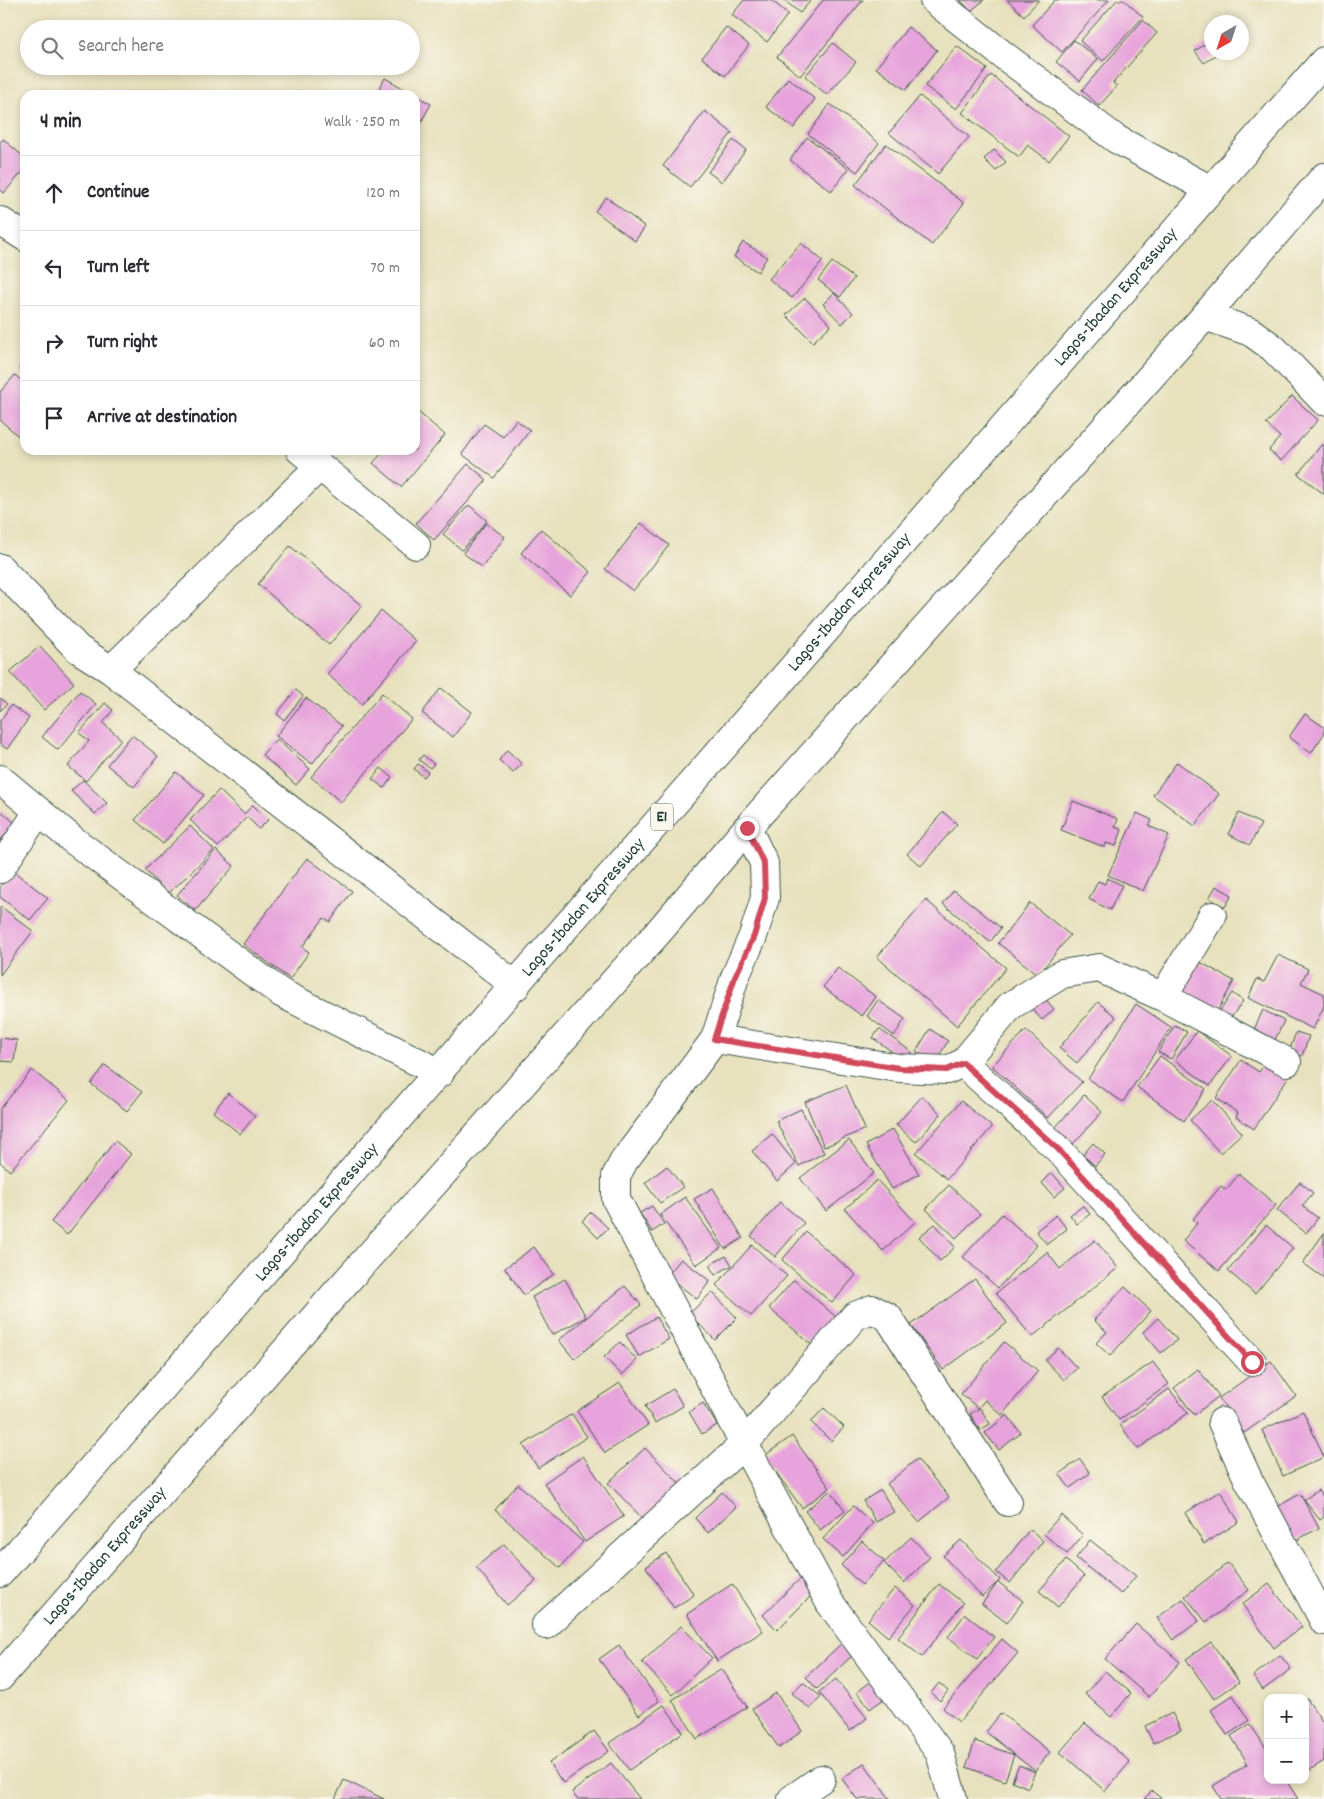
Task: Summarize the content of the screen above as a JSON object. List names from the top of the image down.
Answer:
{
  "streets": {
    "main road": ["Lagos-Ibadan Expressway", "E1"]
  },
  "north": "bottom left",
  "page": {
    "search": "Search here",
    "heading": ["4 min", "Walk · 250 m"],
    "list": [
      ["Continue", "120 m"],
      ["Turn left", "70 m"],
      ["Turn right", "60 m"],
      "Arrive at destination"
    ],
    "map_buttons": ["+", "−"]
  }
}
